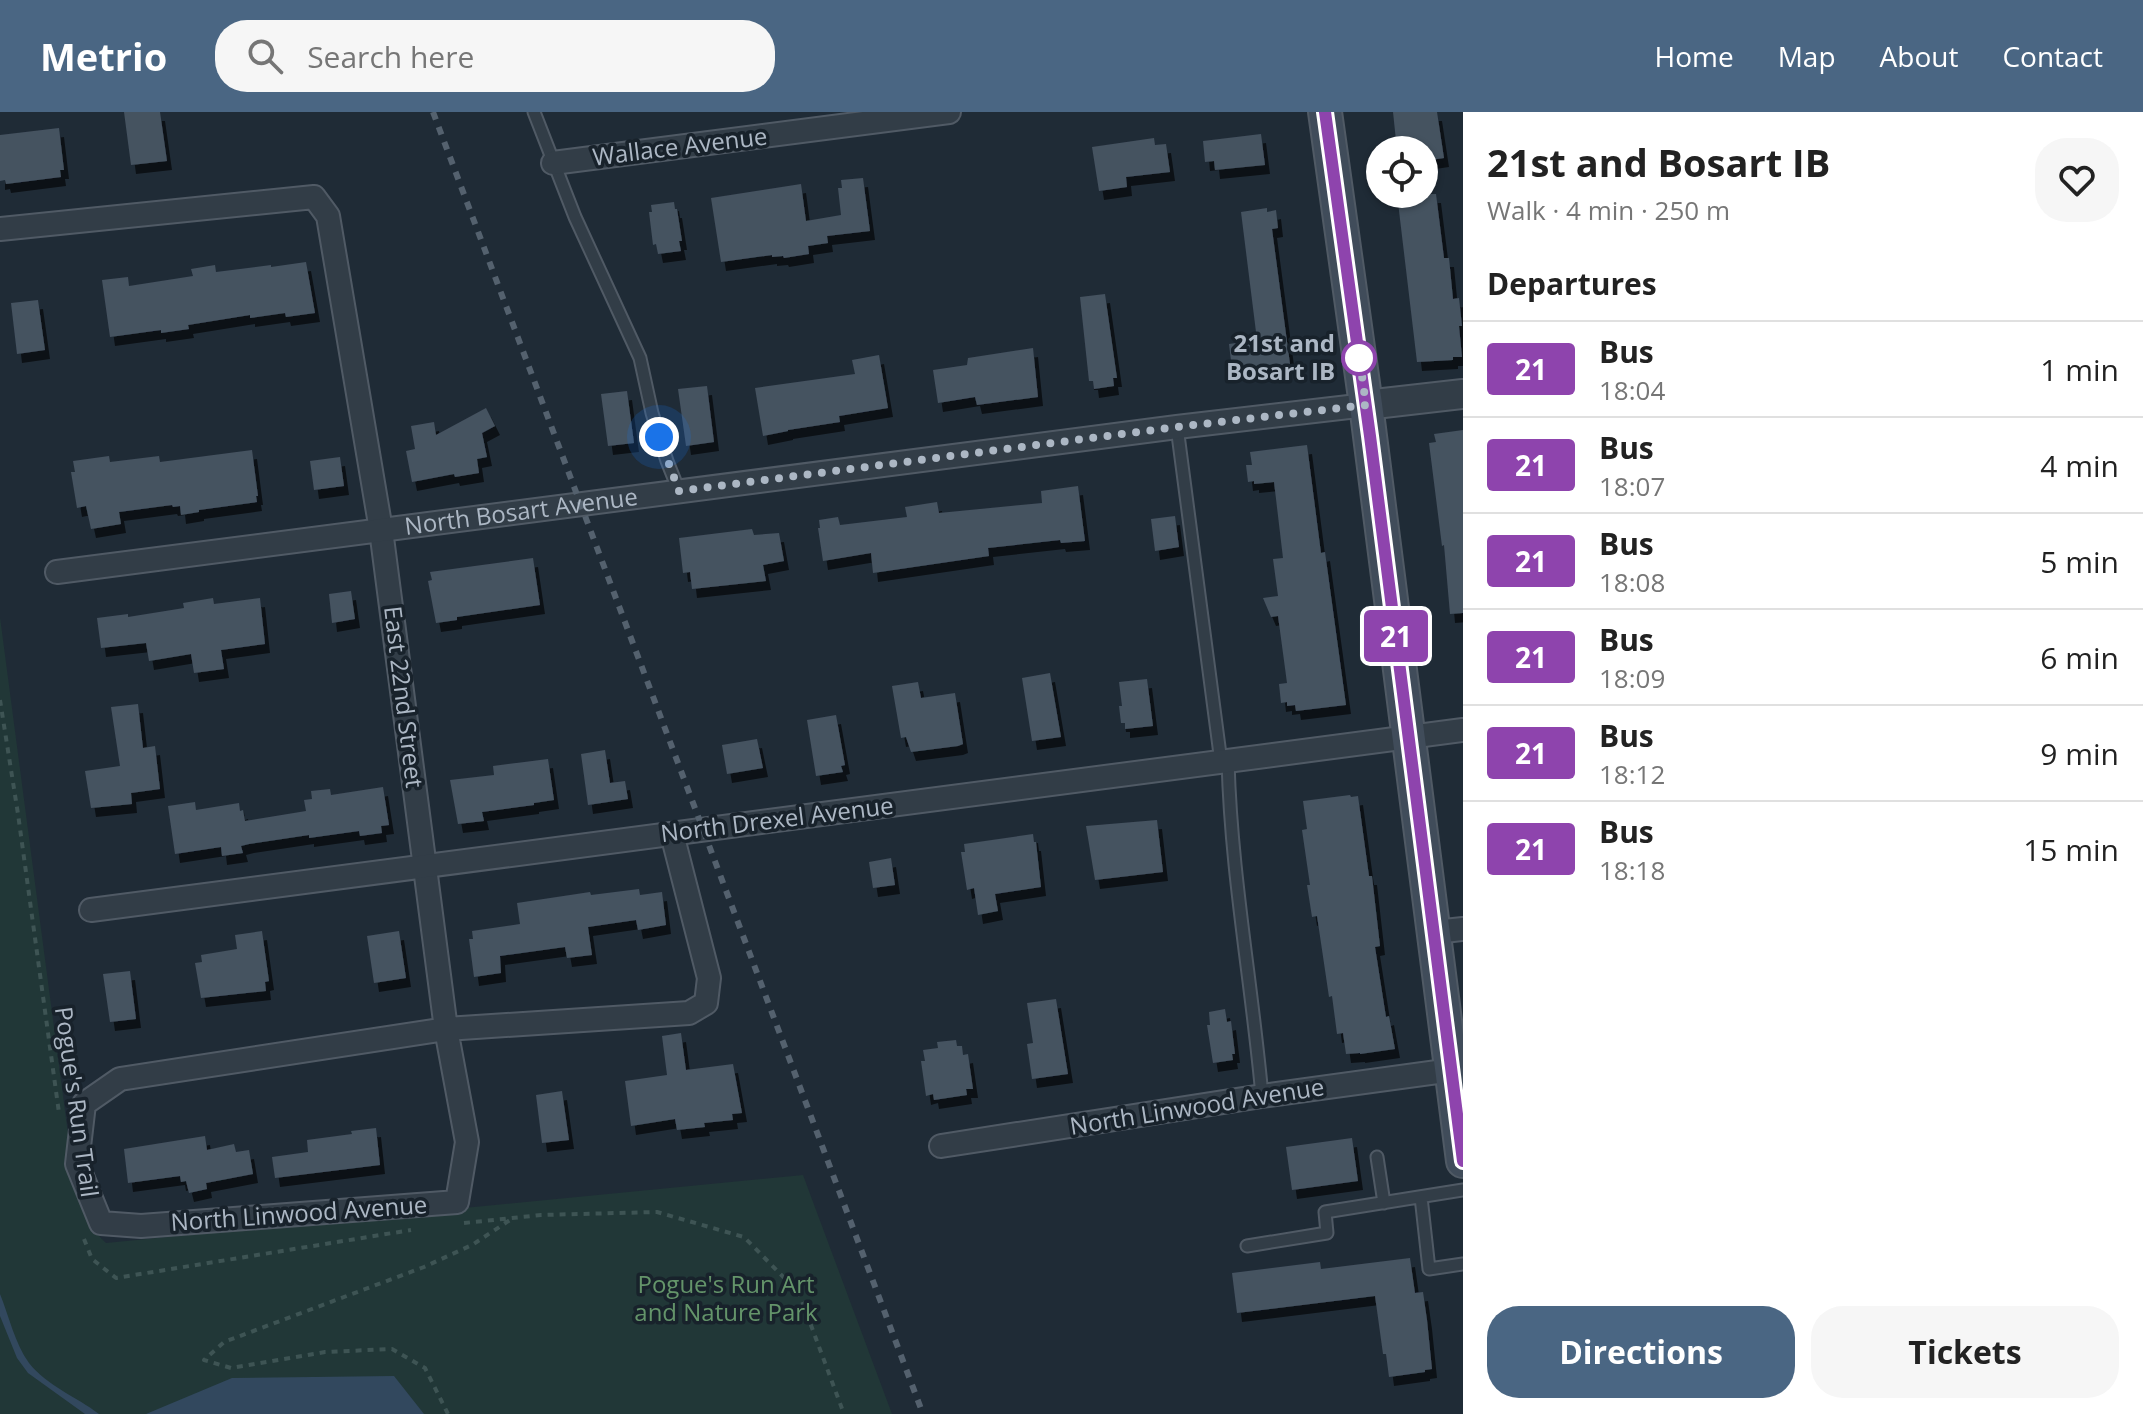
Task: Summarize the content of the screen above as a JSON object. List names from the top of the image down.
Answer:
{
  "streets": {
    "street": [
      "Wallace Avenue",
      "North Bosart Avenue",
      "East 22nd Street",
      "North Drexel Avenue",
      "North Linwood Avenue"
    ],
    "path": ["Pogue's Run Trail"]
  },
  "crossings": [
    ["North Bosart Avenue", "East 22nd Street"],
    ["East 22nd Street", "North Drexel Avenue"],
    ["East 22nd Street", "North Linwood Avenue"]
  ],
  "parks": ["Pogue's Run Art and Nature Park"],
  "places": ["21st and Bosart IB"],
  "lines": ["bus line 21"],
  "page": {
    "header": "Metrio",
    "search": "Search here",
    "nav": [
      "Home",
      "Map",
      "About",
      "Contact"
    ],
    "on_map": "21",
    "heading": [
      ["21st and Bosart IB", "Walk · 4 min · 250 m"],
      "Departures"
    ],
    "list": [
      {
        "mark": "21",
        "name": "Bus",
        "note": "18:04",
        "value": "1 min"
      },
      {
        "mark": "21",
        "name": "Bus",
        "note": "18:07",
        "value": "4 min"
      },
      {
        "mark": "21",
        "name": "Bus",
        "note": "18:08",
        "value": "5 min"
      },
      {
        "mark": "21",
        "name": "Bus",
        "note": "18:09",
        "value": "6 min"
      },
      {
        "mark": "21",
        "name": "Bus",
        "note": "18:12",
        "value": "9 min"
      },
      {
        "mark": "21",
        "name": "Bus",
        "note": "18:18",
        "value": "15 min"
      }
    ],
    "buttons": ["Directions", "Tickets"]
  }
}
